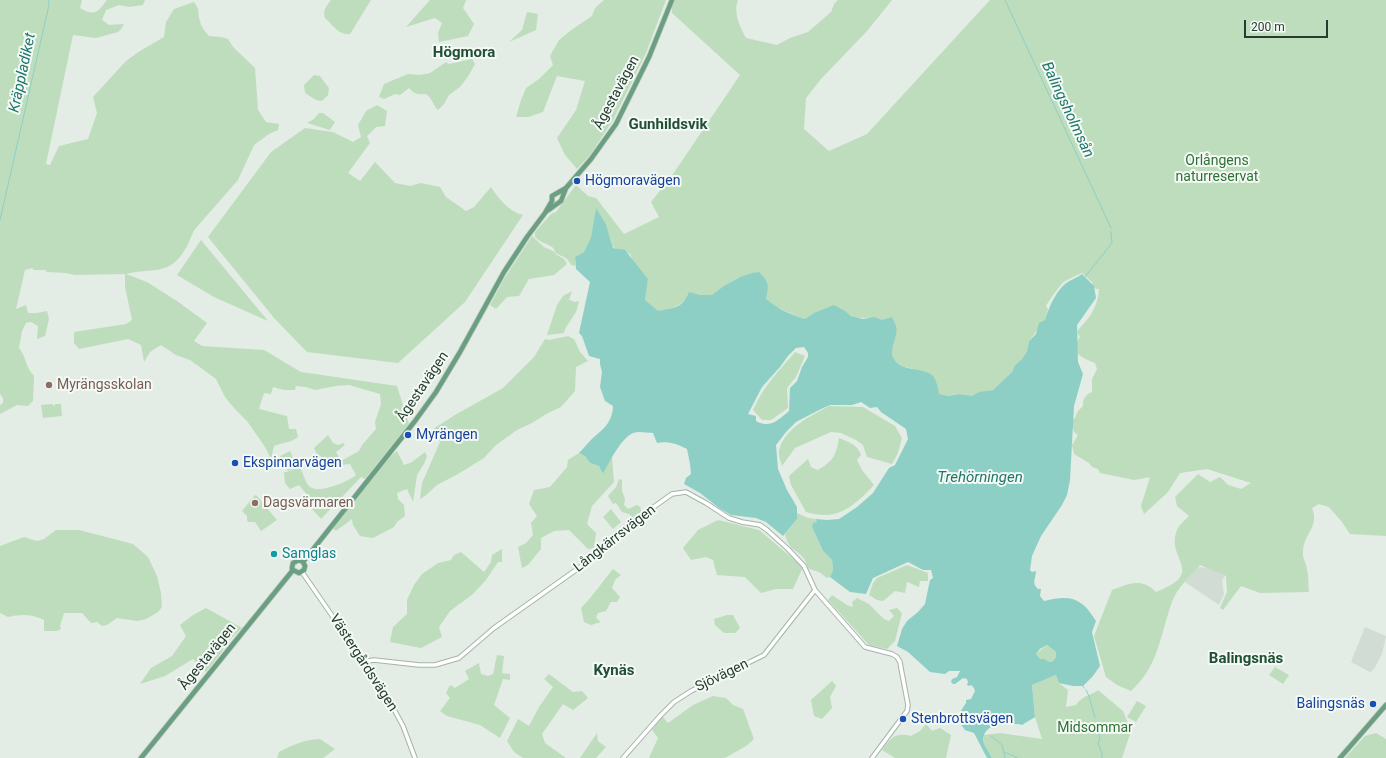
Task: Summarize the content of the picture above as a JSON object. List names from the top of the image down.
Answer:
{
  "streets": {
    "main road": ["Ågestavägen"],
    "street": ["Långkärrsvägen", "Västergårdsvägen", "Sjövägen"]
  },
  "crossings": [
    ["Ågestavägen", "Västergårdsvägen"],
    ["Långkärrsvägen", "Västergårdsvägen"],
    ["Långkärrsvägen", "Sjövägen"]
  ],
  "districts": [
    "Högmora",
    "Gunhildsvik",
    "Balingsnäs",
    "Kynäs"
  ],
  "water": ["Kräppladiket", "Balingsholmsån", "Trehörningen"],
  "parks": ["Orlångens naturreservat", "Midsommar"],
  "places": [
    "Högmoravägen",
    "Myrängsskolan",
    "Myrängen",
    "Ekspinnarvägen",
    "Dagsvärmaren",
    "Samglas",
    "Balingsnäs",
    "Stenbrottsvägen"
  ],
  "scale_bar": "200 m"
}
